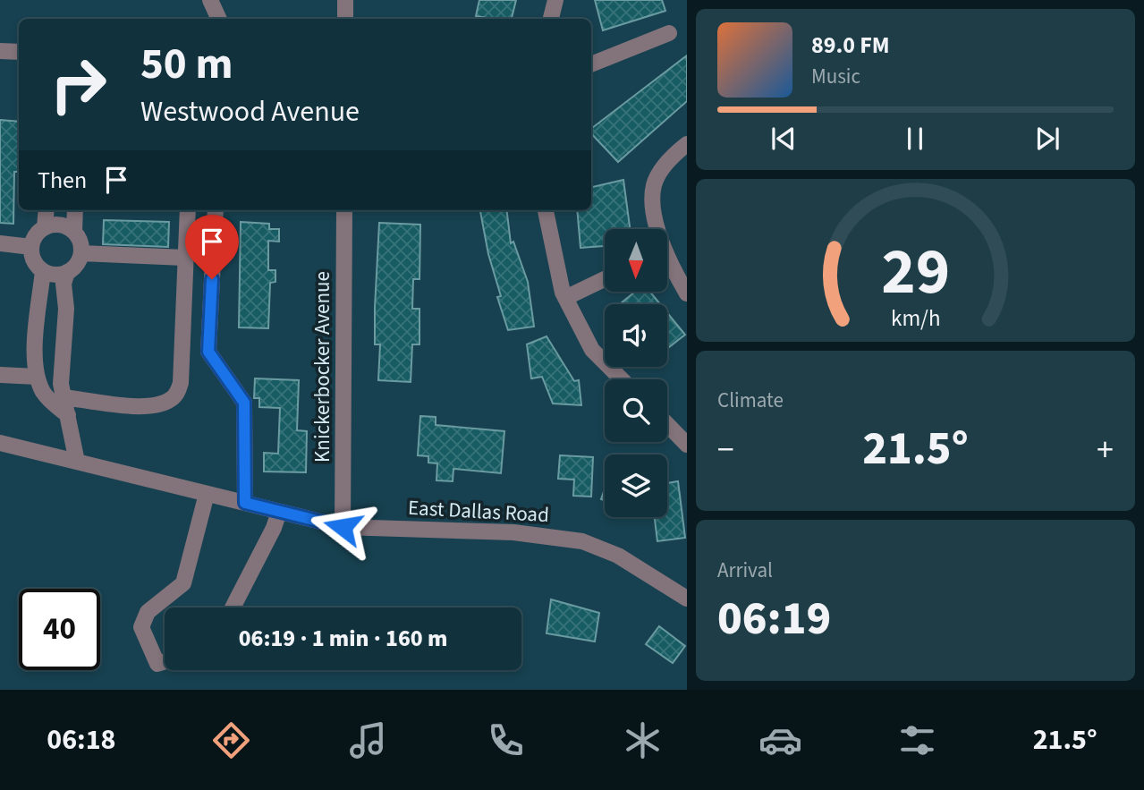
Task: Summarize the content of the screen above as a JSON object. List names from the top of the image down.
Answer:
{
  "streets": {
    "street": ["Knickerbocker Avenue", "East Dallas Road"]
  },
  "crossings": [
    ["Knickerbocker Avenue", "East Dallas Road"]
  ],
  "north": "bottom",
  "page": {
    "turn": ["50 m", "Westwood Avenue"],
    "song": ["89.0 FM", "Music"],
    "then": "Then",
    "tile": [
      "Climate",
      ["Arrival", "06:19"]
    ],
    "heat": ["−", "21.5°", "+"],
    "limit": "40",
    "trip": "06:19 · 1 min · 160 m",
    "tabs": ["06:18", "21.5°"],
    "gauge": ["29", "km/h"]
  }
}
